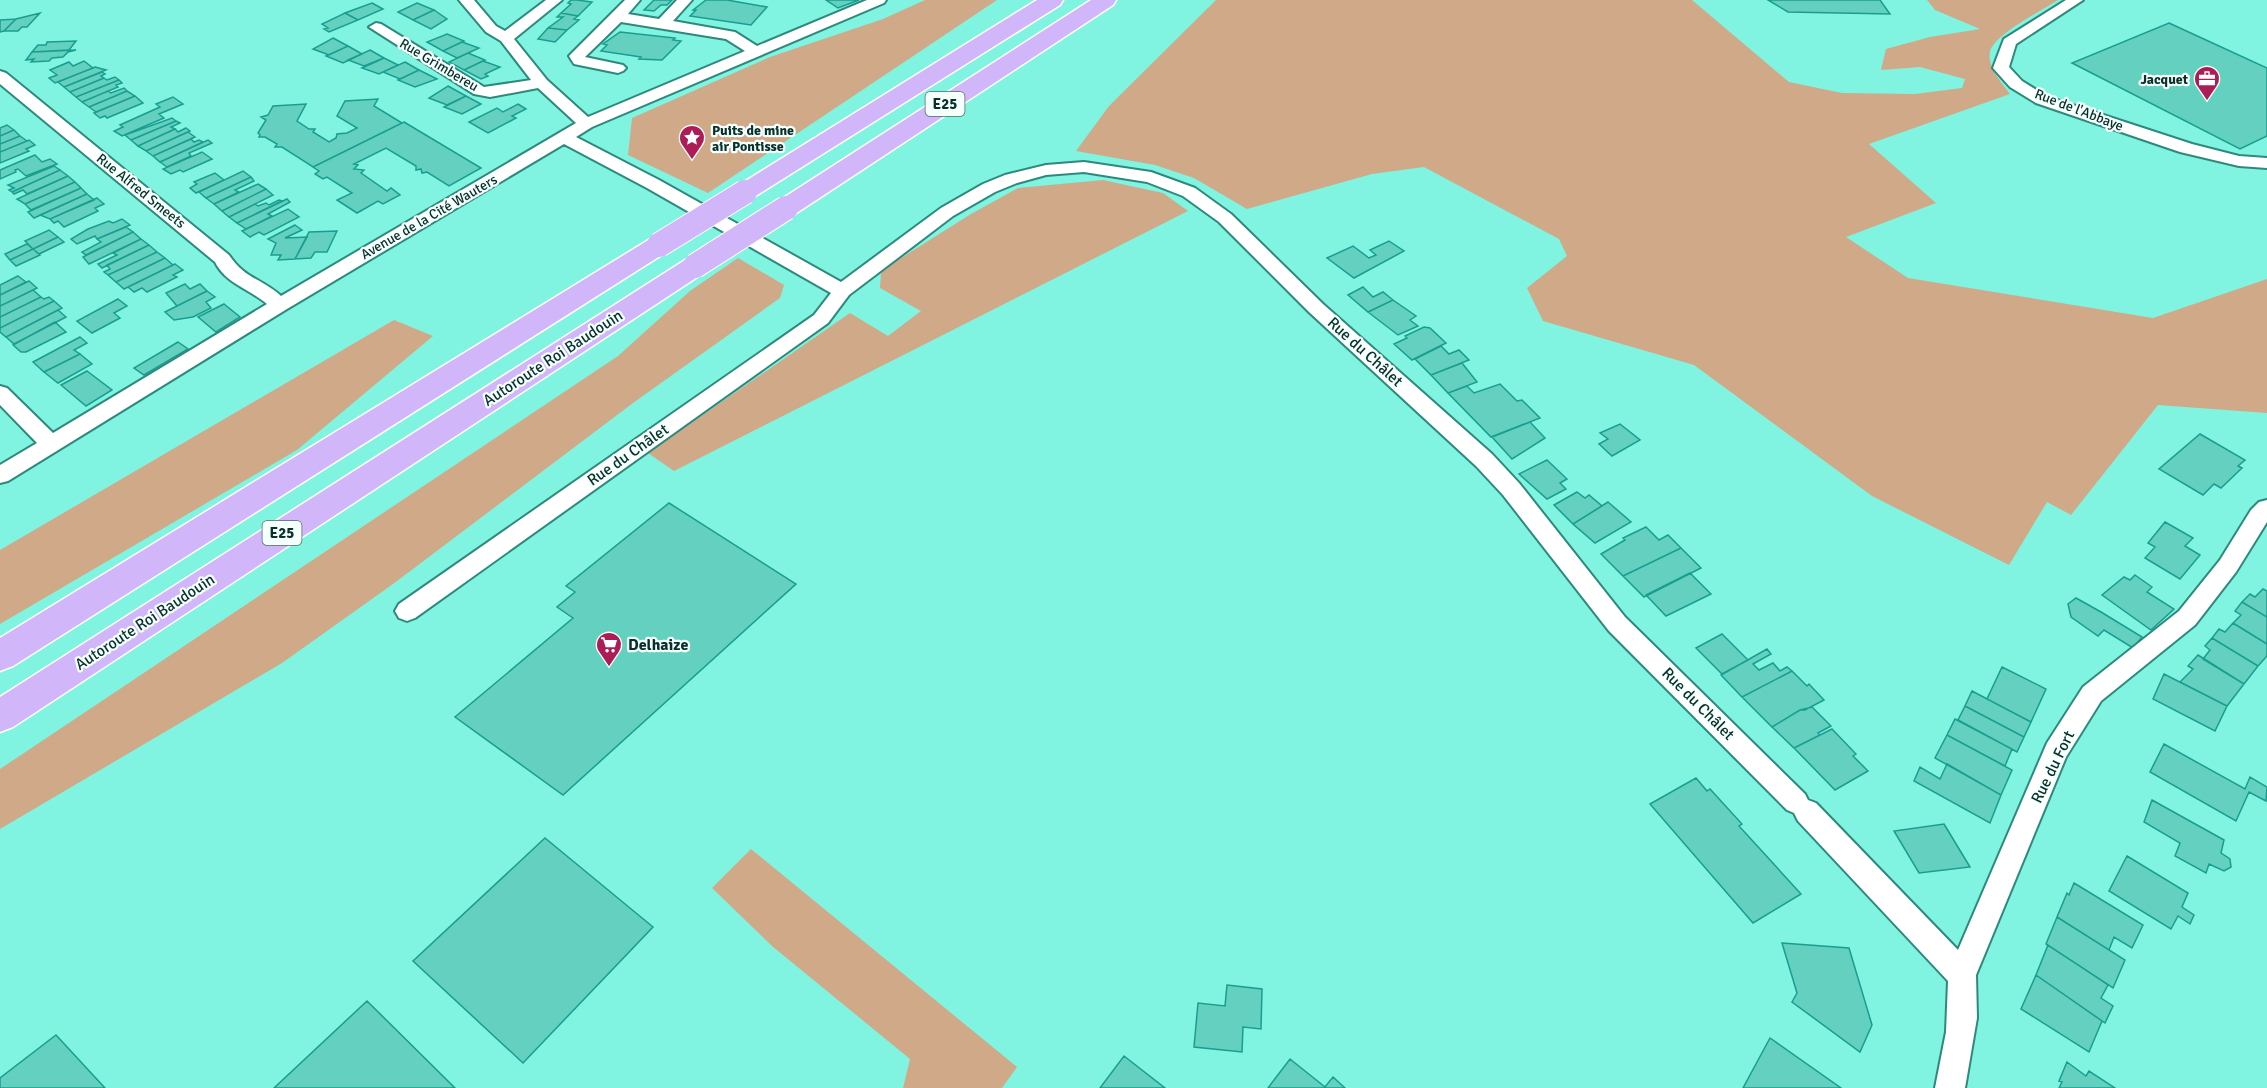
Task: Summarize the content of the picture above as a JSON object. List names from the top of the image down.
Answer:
{
  "streets": {
    "highway": ["E25", "Autoroute Roi Baudouin"],
    "street": [
      "Rue Grimbereu",
      "Rue de l'Abbaye",
      "Rue Alfred Smeets",
      "Avenue de la Cité Wauters",
      "Rue du Châlet",
      "Rue du Fort"
    ]
  },
  "crossings": [
    ["Rue Alfred Smeets", "Avenue de la Cité Wauters"],
    ["Rue du Châlet", "Rue du Fort"]
  ],
  "places": {
    "office": ["Jacquet"],
    "place": ["Puits de mine air Pontisse"],
    "supermarket": ["Delhaize"]
  }
}
